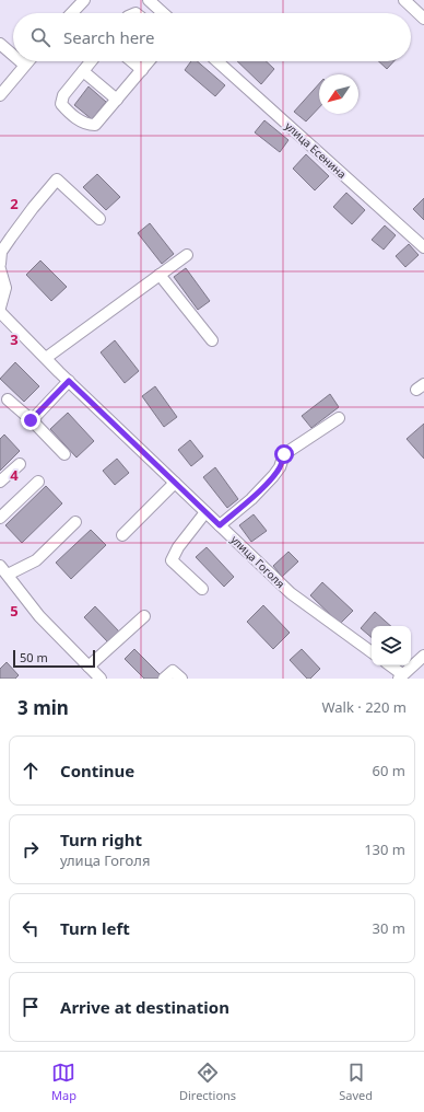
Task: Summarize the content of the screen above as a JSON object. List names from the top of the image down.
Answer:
{
  "streets": {
    "street": ["улица Есенина", "улица Гоголя"]
  },
  "scale_bar": "50 m",
  "north": "bottom left",
  "page": {
    "search": "Search here",
    "scale": "50 m",
    "heading": ["3 min", "Walk · 220 m"],
    "list": [
      ["Continue", "60 m"],
      ["Turn right", "улица Гоголя", "130 m"],
      ["Turn left", "30 m"],
      "Arrive at destination"
    ],
    "nav": ["Map", "Directions", "Saved"]
  },
  "grid": {
    "rows": [
      "2",
      "3",
      "4",
      "5"
    ]
  }
}
